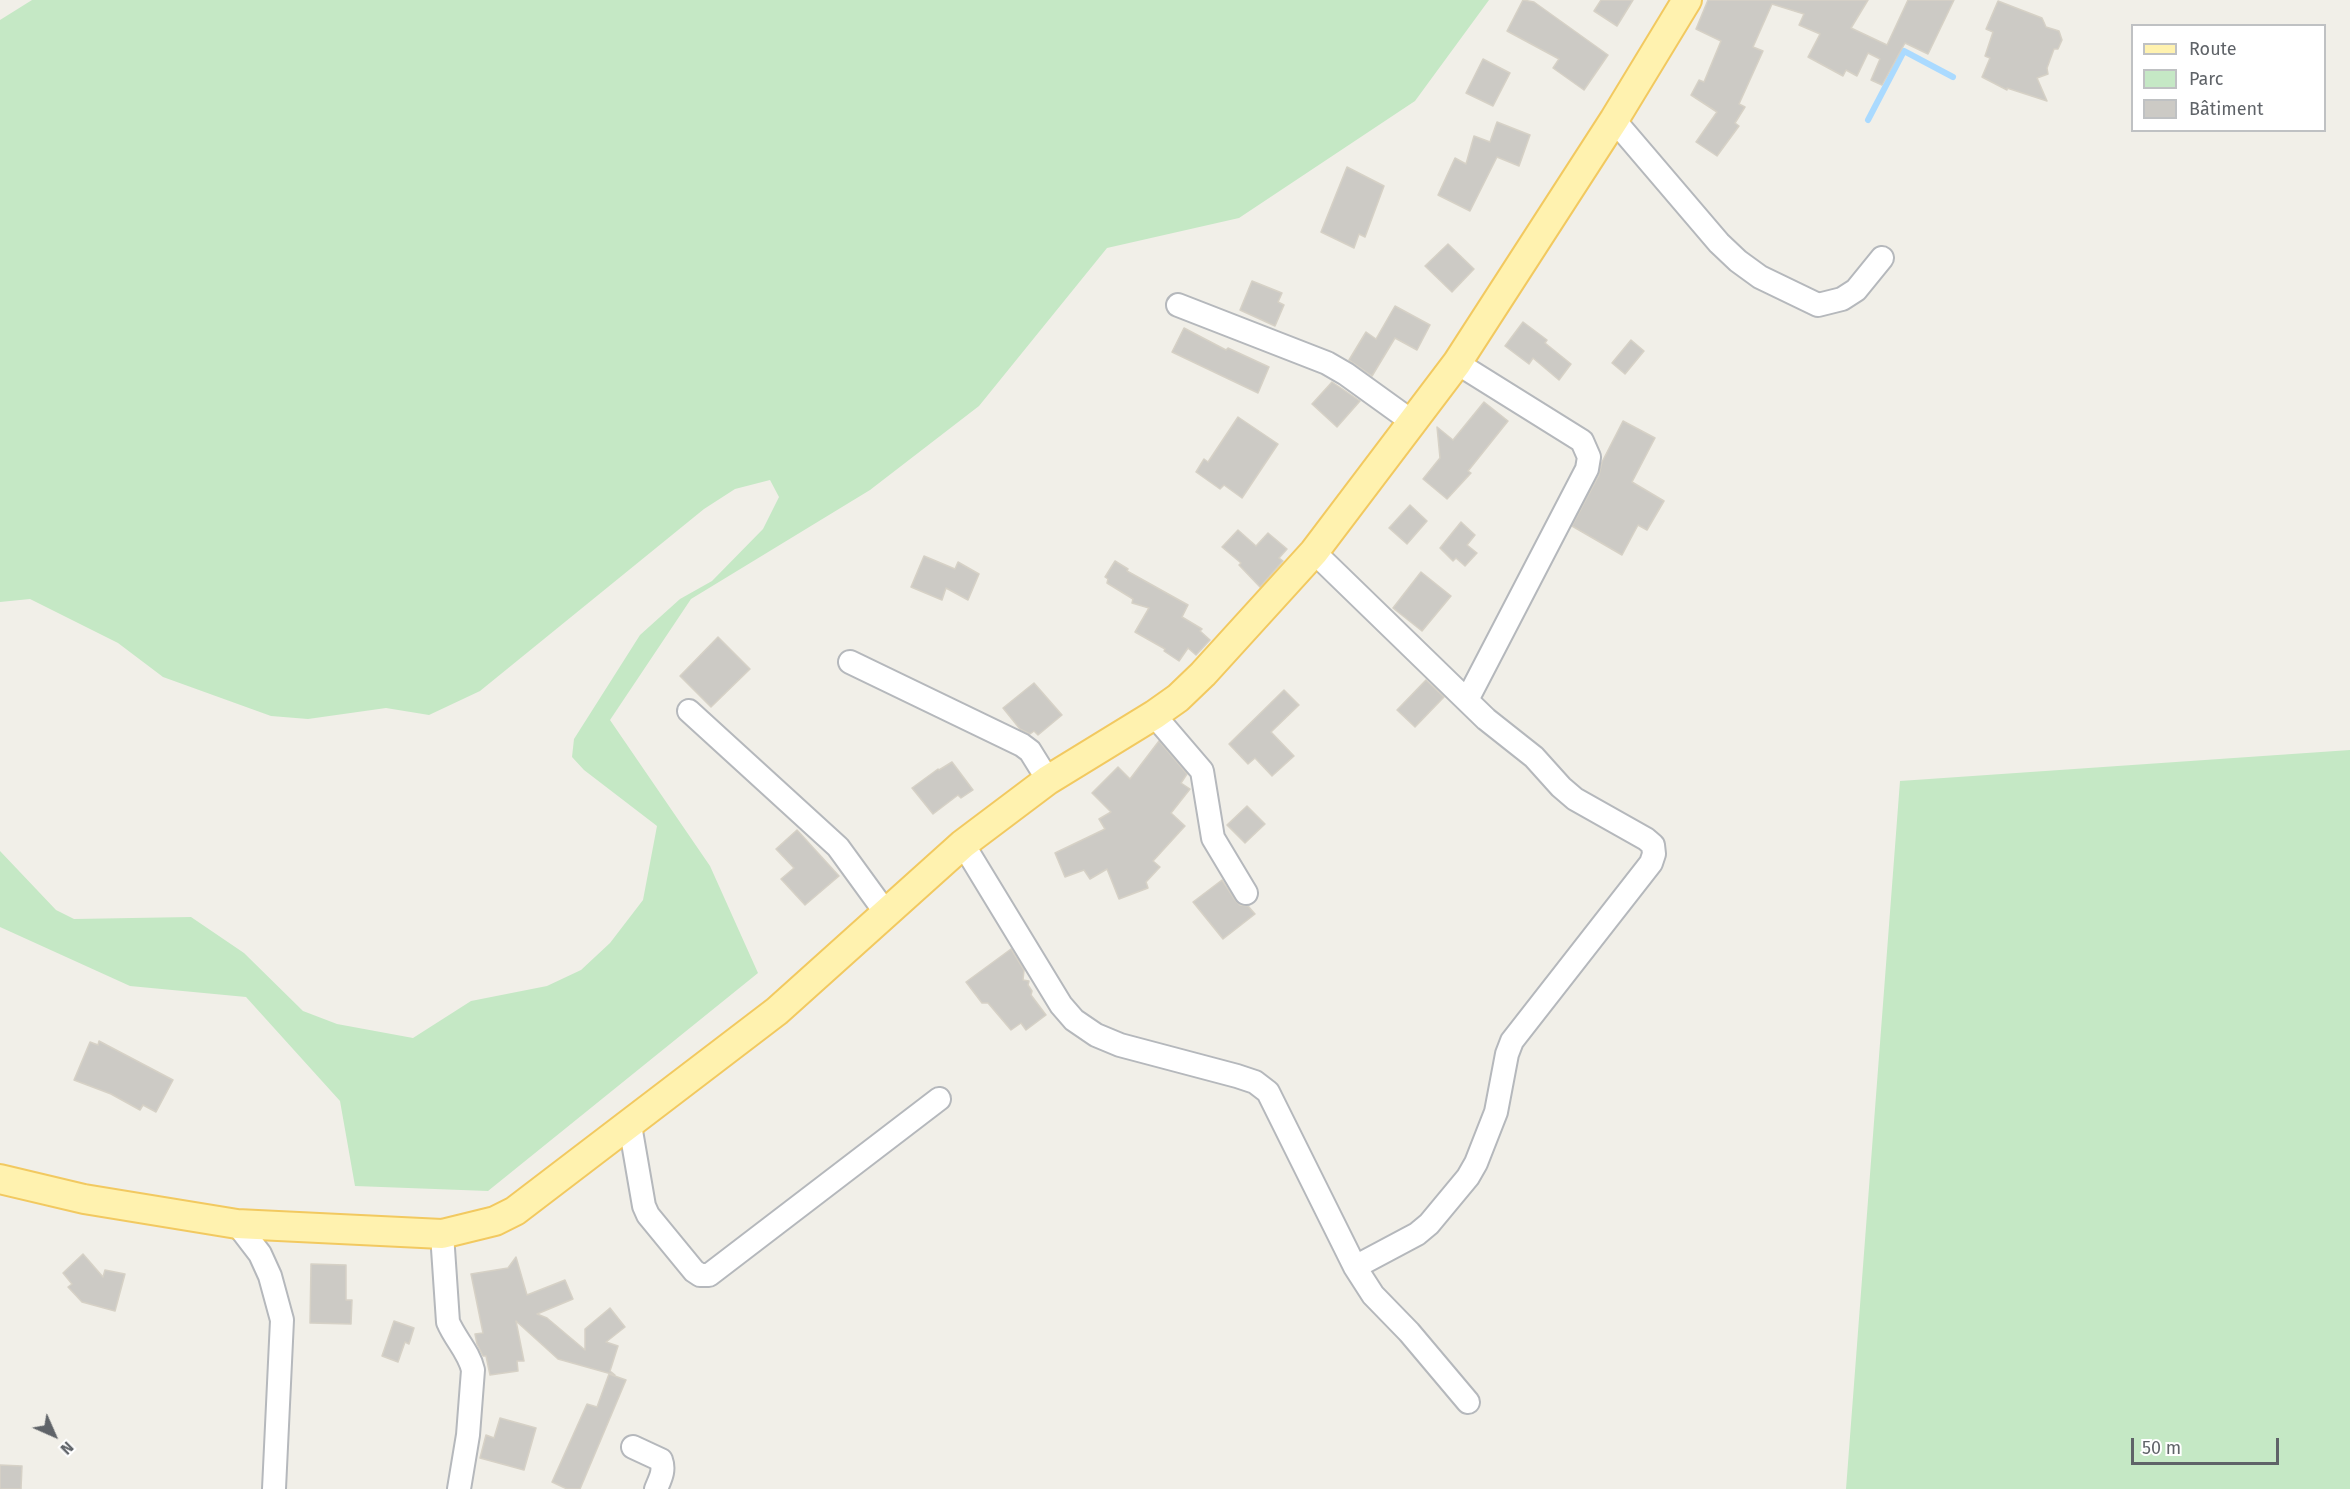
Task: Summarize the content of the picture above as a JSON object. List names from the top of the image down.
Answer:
{
  "legend": ["Route", "Parc", "Bâtiment"],
  "scale_bar": "50 m",
  "north": "bottom right"
}
